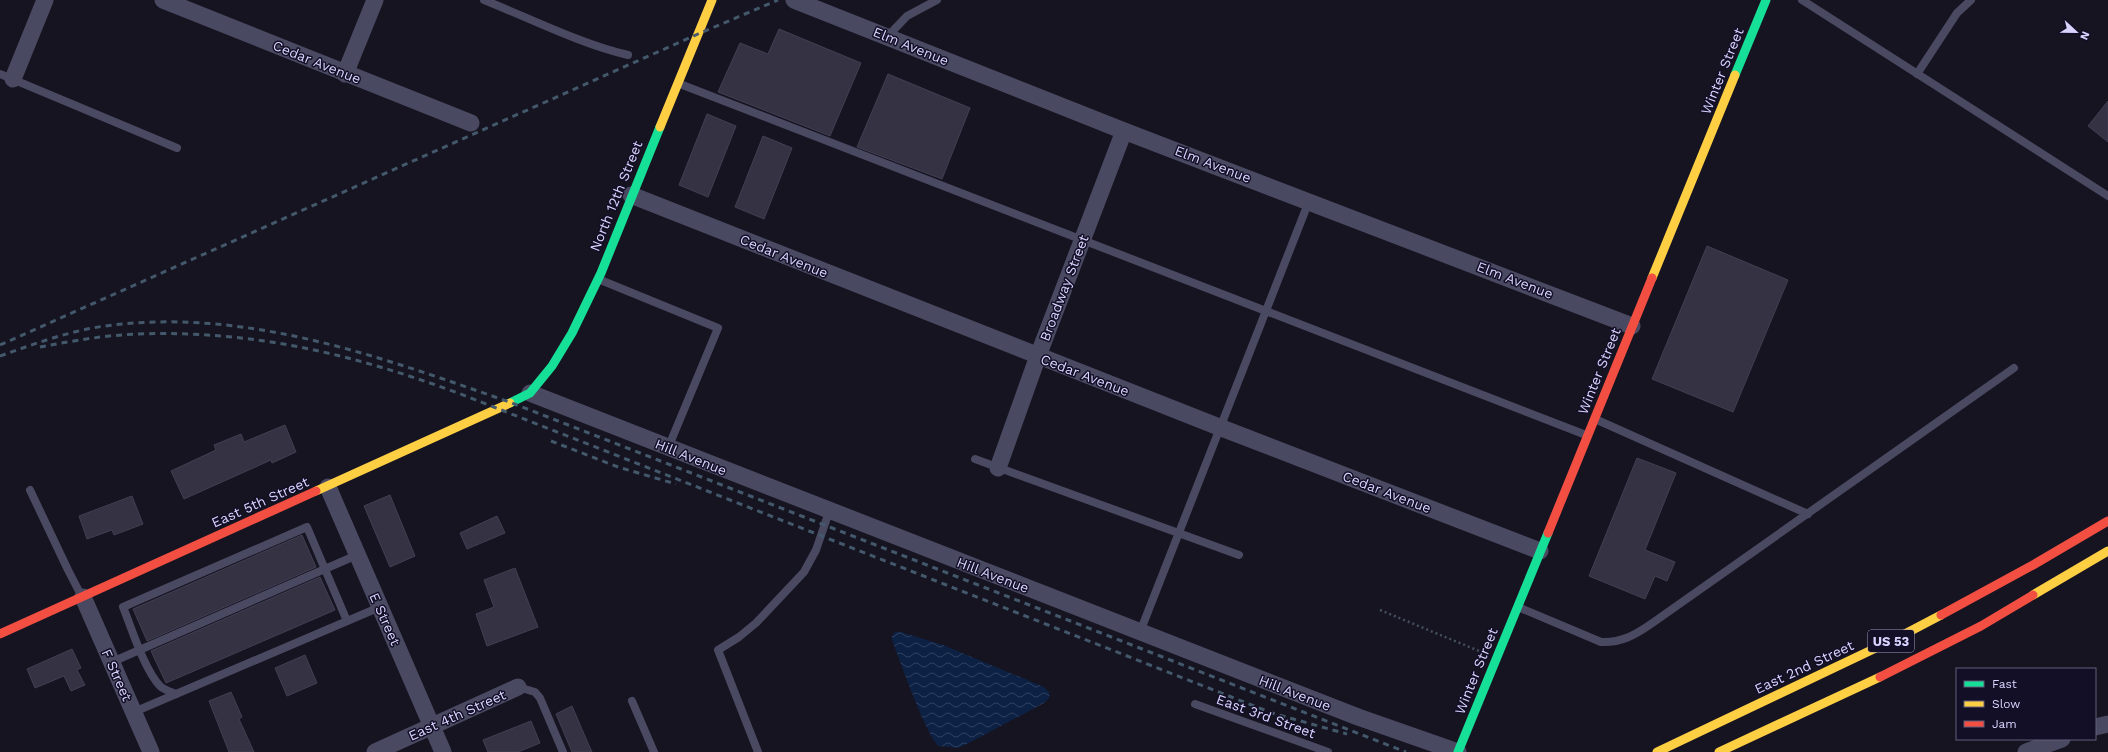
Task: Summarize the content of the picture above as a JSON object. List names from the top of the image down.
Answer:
{
  "streets": {
    "main road": [
      "Winter Street",
      "North 12th Street",
      "East 5th Street",
      "US 53",
      "East 2nd Street"
    ],
    "street": [
      "Elm Avenue",
      "Cedar Avenue",
      "Broadway Street",
      "Hill Avenue",
      "E Street",
      "F Street",
      "East 4th Street"
    ],
    "lane": ["East 3rd Street"]
  },
  "crossings": [
    ["Elm Avenue", "Winter Street"],
    ["Elm Avenue", "Broadway Street"],
    ["Cedar Avenue", "Winter Street"],
    ["Cedar Avenue", "North 12th Street"],
    ["Cedar Avenue", "Broadway Street"],
    ["Winter Street", "Hill Avenue"],
    ["North 12th Street", "Hill Avenue"],
    ["North 12th Street", "East 5th Street"],
    ["Hill Avenue", "East 5th Street"],
    ["East 5th Street", "E Street"],
    ["East 5th Street", "F Street"],
    ["E Street", "East 4th Street"]
  ],
  "legend": ["Fast", "Slow", "Jam"],
  "north": "right"
}
